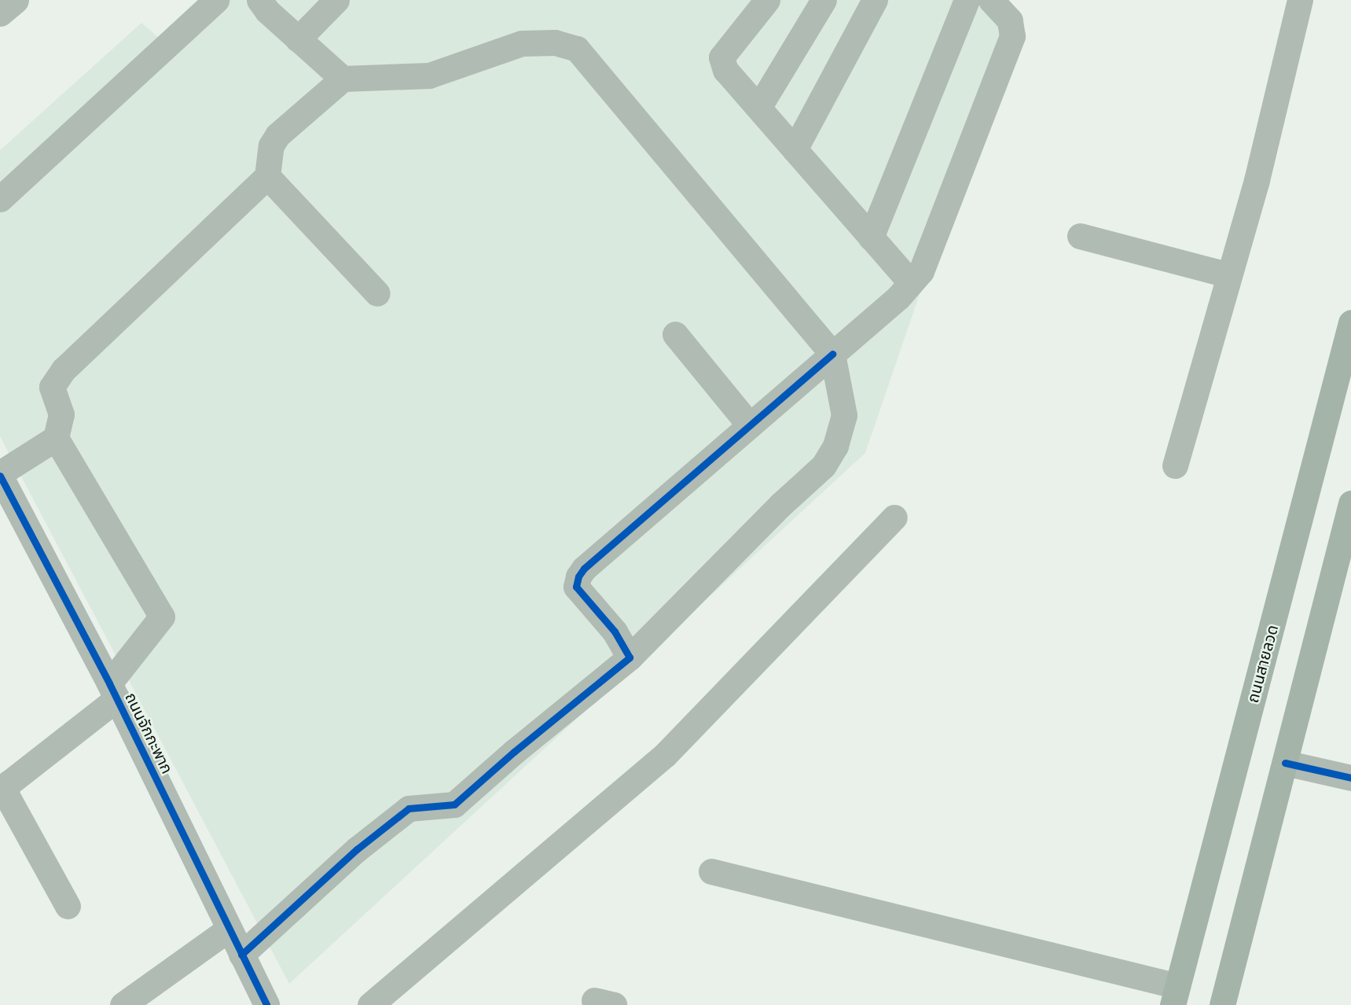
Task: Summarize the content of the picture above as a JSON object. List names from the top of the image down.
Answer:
{
  "streets": {
    "main road": ["ถนนสายลวด"],
    "street": ["ถนนจักกะพาก"]
  }
}
